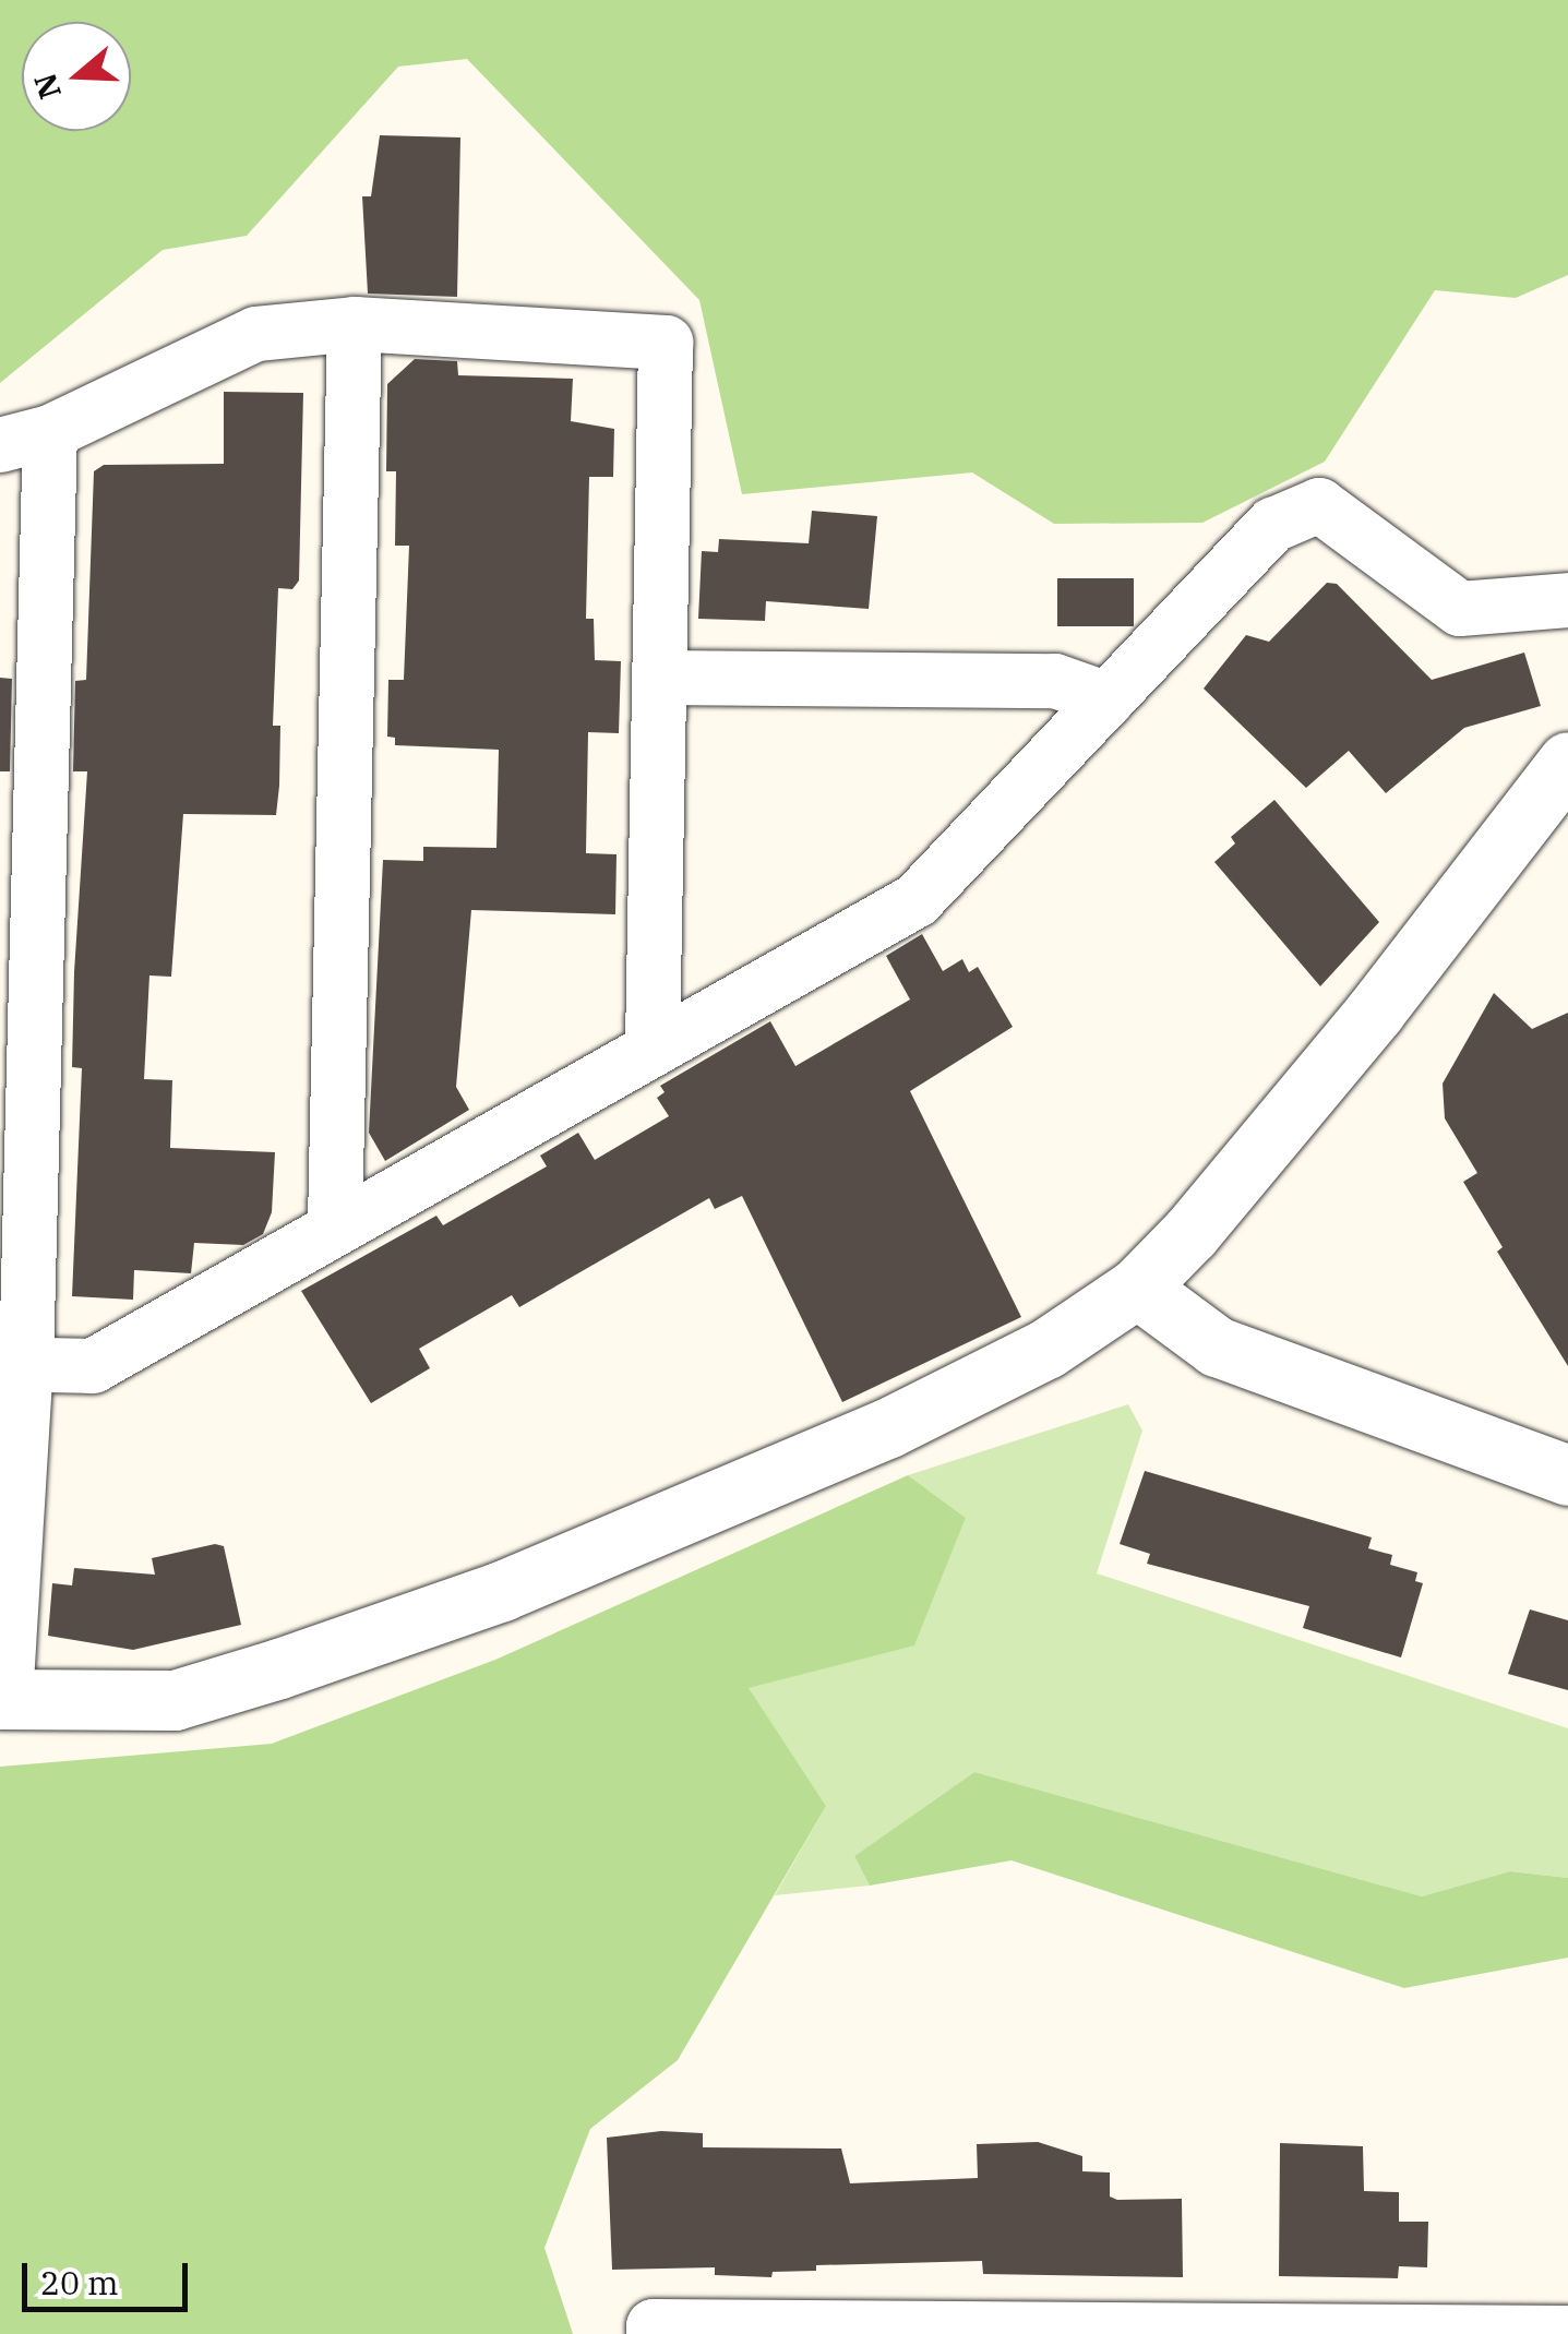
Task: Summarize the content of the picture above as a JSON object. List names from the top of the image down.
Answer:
{
  "scale_bar": "20 m",
  "north": "left"
}
